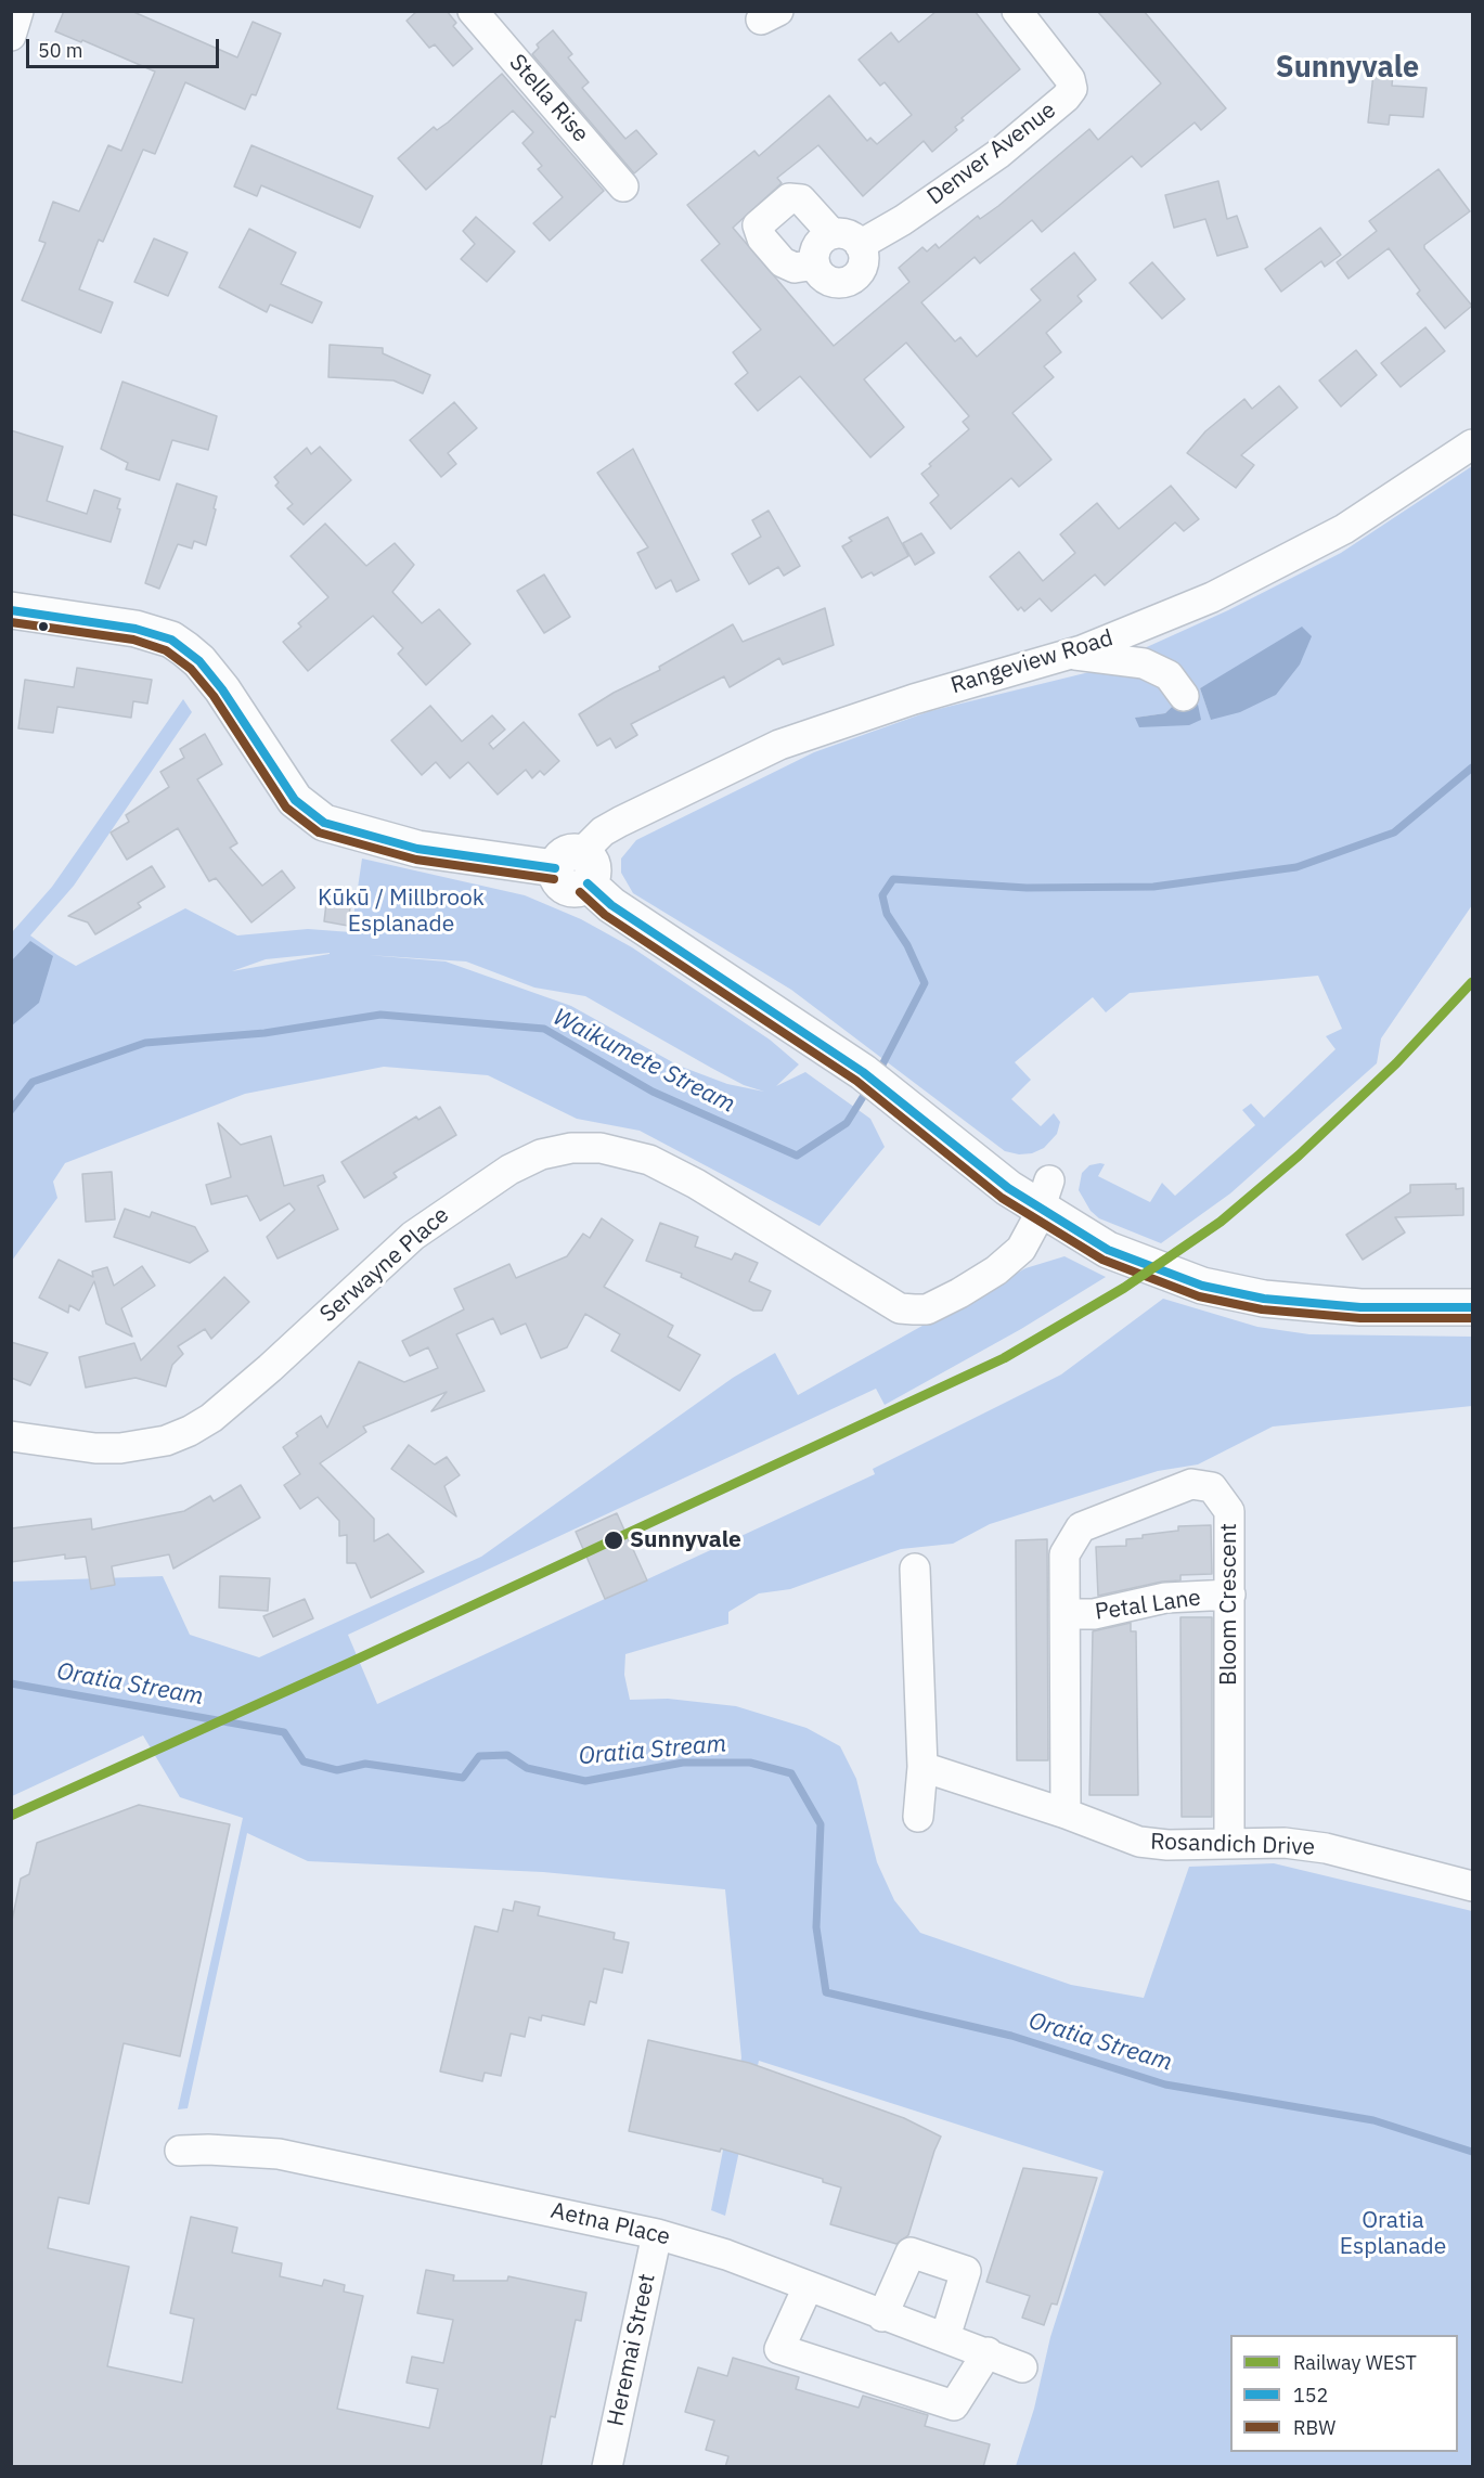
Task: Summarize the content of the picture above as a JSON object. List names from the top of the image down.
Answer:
{
  "streets": {
    "street": [
      "Stella Rise",
      "Denver Avenue",
      "Rangeview Road",
      "Serwayne Place",
      "Bloom Crescent",
      "Petal Lane",
      "Rosandich Drive",
      "Aetna Place",
      "Heremai Street"
    ]
  },
  "crossings": [
    ["Bloom Crescent", "Petal Lane"],
    ["Bloom Crescent", "Rosandich Drive"],
    ["Aetna Place", "Heremai Street"]
  ],
  "districts": ["Sunnyvale"],
  "water": ["Waikumete Stream", "Oratia Stream"],
  "parks": ["Kūkū / Millbrook Esplanade", "Oratia Esplanade"],
  "places": ["Sunnyvale"],
  "lines": ["transit line 152", "transit line RBW", "rail line WEST"],
  "legend": ["Railway WEST", "152", "RBW"],
  "scale_bar": "50 m"
}
